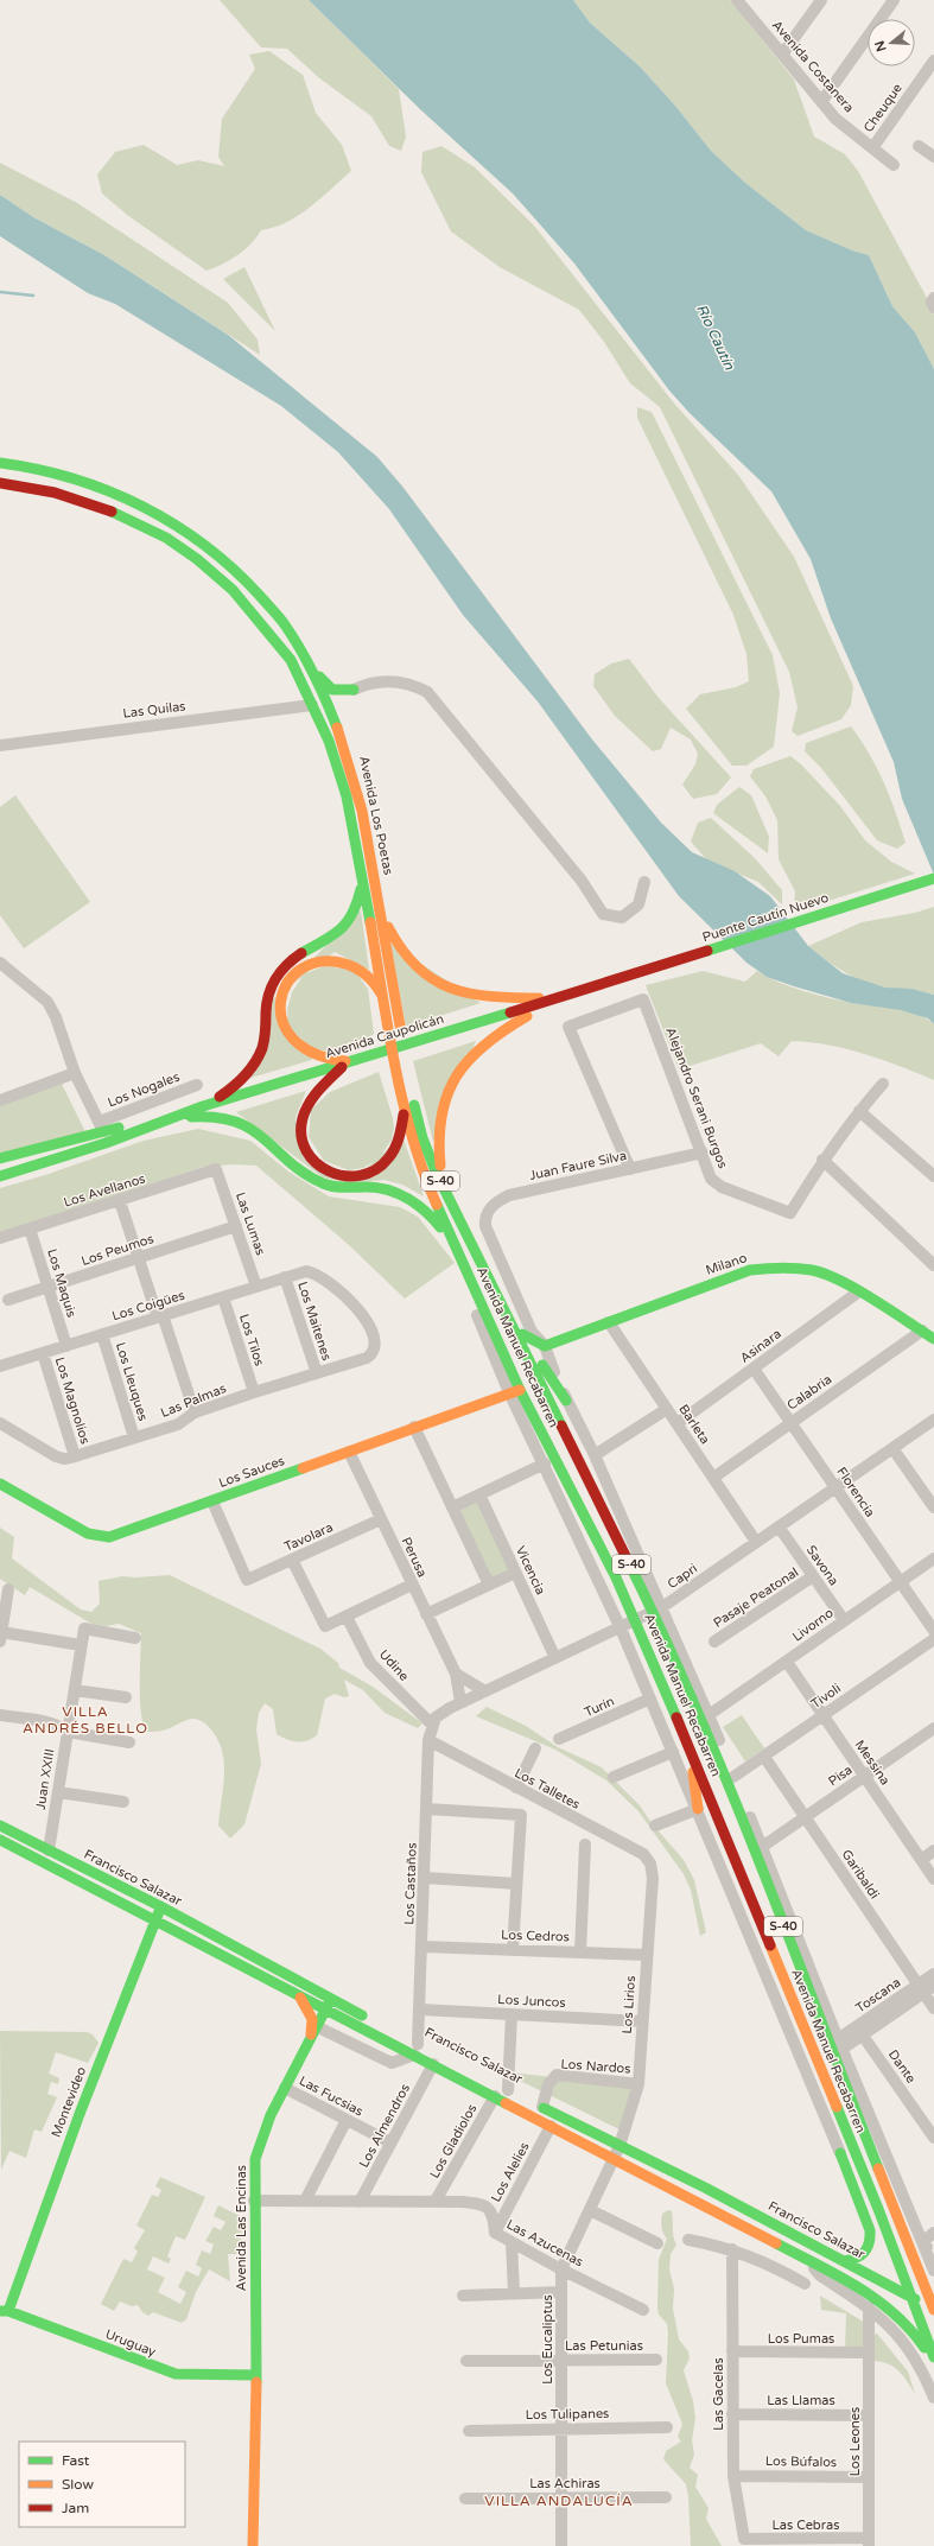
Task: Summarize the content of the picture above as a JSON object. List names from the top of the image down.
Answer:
{
  "streets": {
    "main road": [
      "Avenida Los Poetas",
      "Puente Cautín Nuevo",
      "Avenida Caupolicán",
      "S-40",
      "Milano",
      "Avenida Manuel Recabarren",
      "Los Sauces",
      "Francisco Salazar",
      "Montevideo",
      "Avenida Las Encinas",
      "Uruguay"
    ],
    "street": [
      "Avenida Costanera",
      "Cheuque",
      "Las Quilas",
      "Los Nogales",
      "Alejandro Serani Burgos",
      "Juan Faure Silva",
      "Los Avellanos",
      "Las Lumas",
      "Los Peumos",
      "Los Maquis",
      "Los Coigües",
      "Los Maitenes",
      "Los Tilos",
      "Asinara",
      "Los Lleuques",
      "Calabria",
      "Los Magnolios",
      "Las Palmas",
      "Barleta",
      "Florencia",
      "Tavolara",
      "Perusa",
      "Savona",
      "Vicencia",
      "Capri",
      "Pasaje Peatonal",
      "Livorno",
      "Udine",
      "Tivoli",
      "Turín",
      "Messina",
      "Pisa",
      "Juan XXIII",
      "Los Talletes",
      "Garibaldi",
      "Los Castaños",
      "Los Cedros",
      "Toscana",
      "Los Juncos",
      "Los Lirios",
      "Los Nardos",
      "Dante",
      "Las Fucsias",
      "Los Almendros",
      "Los Gladiolos",
      "Los Alelies",
      "Las Azucenas",
      "Los Pumas",
      "Los Eucaliptus",
      "Las Petunias",
      "Las Gacelas",
      "Las Llamas",
      "Los Tulipanes",
      "Los Leones",
      "Los Búfalos",
      "Las Achiras",
      "Las Cebras"
    ]
  },
  "crossings": [
    ["Avenida Costanera", "Cheuque"],
    ["Las Quilas", "Avenida Los Poetas"],
    ["Avenida Los Poetas", "Avenida Manuel Recabarren"],
    ["Puente Cautín Nuevo", "Avenida Caupolicán"],
    ["Avenida Caupolicán", "Los Nogales"],
    ["Alejandro Serani Burgos", "Juan Faure Silva"],
    ["Juan Faure Silva", "Avenida Manuel Recabarren"],
    ["Los Avellanos", "Las Lumas"],
    ["Los Avellanos", "Los Maquis"],
    ["Las Lumas", "Los Peumos"],
    ["Las Lumas", "Los Coigües"],
    ["Los Peumos", "Los Maquis"],
    ["Milano", "Asinara"],
    ["Milano", "Avenida Manuel Recabarren"],
    ["Milano", "Calabria"],
    ["Milano", "Barleta"],
    ["Los Maquis", "Los Coigües"],
    ["Los Coigües", "Los Maitenes"],
    ["Los Coigües", "Los Tilos"],
    ["Los Coigües", "Los Lleuques"],
    ["Los Coigües", "Los Magnolios"],
    ["Los Coigües", "Las Palmas"],
    ["Los Maitenes", "Las Palmas"],
    ["Los Tilos", "Las Palmas"],
    ["Asinara", "Barleta"],
    ["Asinara", "Florencia"],
    ["Avenida Manuel Recabarren", "Los Sauces"],
    ["Avenida Manuel Recabarren", "Capri"],
    ["Avenida Manuel Recabarren", "Livorno"],
    ["Avenida Manuel Recabarren", "Tivoli"],
    ["Avenida Manuel Recabarren", "Turín"],
    ["Avenida Manuel Recabarren", "Pisa"],
    ["Avenida Manuel Recabarren", "Francisco Salazar"],
    ["Avenida Manuel Recabarren", "Toscana"],
    ["Los Lleuques", "Las Palmas"],
    ["Calabria", "Barleta"],
    ["Calabria", "Florencia"],
    ["Los Magnolios", "Las Palmas"],
    ["Barleta", "Capri"],
    ["Los Sauces", "Tavolara"],
    ["Los Sauces", "Perusa"],
    ["Florencia", "Capri"],
    ["Florencia", "Livorno"],
    ["Tavolara", "Perusa"],
    ["Perusa", "Capri"],
    ["Savona", "Capri"],
    ["Savona", "Pasaje Peatonal"],
    ["Savona", "Livorno"],
    ["Vicencia", "Capri"],
    ["Capri", "Udine"],
    ["Capri", "Los Castaños"],
    ["Livorno", "Messina"],
    ["Udine", "Los Castaños"],
    ["Tivoli", "Messina"],
    ["Tivoli", "Garibaldi"],
    ["Messina", "Pisa"],
    ["Pisa", "Garibaldi"],
    ["Juan XXIII", "Francisco Salazar"],
    ["Los Talletes", "Los Castaños"],
    ["Los Talletes", "Los Lirios"],
    ["Garibaldi", "Toscana"],
    ["Francisco Salazar", "Los Castaños"],
    ["Francisco Salazar", "Los Lirios"],
    ["Francisco Salazar", "Los Nardos"],
    ["Francisco Salazar", "Montevideo"],
    ["Francisco Salazar", "Los Almendros"],
    ["Francisco Salazar", "Los Gladiolos"],
    ["Francisco Salazar", "Los Alelies"],
    ["Francisco Salazar", "Avenida Las Encinas"],
    ["Francisco Salazar", "Los Eucaliptus"],
    ["Los Castaños", "Los Cedros"],
    ["Los Castaños", "Los Juncos"],
    ["Los Castaños", "Los Almendros"],
    ["Los Cedros", "Los Lirios"],
    ["Toscana", "Dante"],
    ["Los Juncos", "Los Lirios"],
    ["Los Lirios", "Los Nardos"],
    ["Los Lirios", "Los Eucaliptus"],
    ["Las Fucsias", "Los Almendros"],
    ["Las Fucsias", "Avenida Las Encinas"],
    ["Montevideo", "Uruguay"],
    ["Los Almendros", "Las Azucenas"],
    ["Los Gladiolos", "Las Azucenas"],
    ["Los Alelies", "Las Azucenas"],
    ["Avenida Las Encinas", "Las Azucenas"],
    ["Avenida Las Encinas", "Uruguay"],
    ["Las Azucenas", "Los Eucaliptus"],
    ["Los Pumas", "Las Gacelas"],
    ["Los Pumas", "Los Leones"],
    ["Los Eucaliptus", "Las Petunias"],
    ["Los Eucaliptus", "Los Tulipanes"],
    ["Los Eucaliptus", "Las Achiras"],
    ["Las Gacelas", "Las Llamas"],
    ["Las Gacelas", "Los Búfalos"],
    ["Las Gacelas", "Las Cebras"],
    ["Las Llamas", "Los Leones"],
    ["Los Leones", "Los Búfalos"],
    ["Los Leones", "Las Cebras"]
  ],
  "districts": ["VILLA ANDRÉS BELLO", "VILLA ANDALUCÍA"],
  "water": ["Río Cautín"],
  "legend": ["Fast", "Slow", "Jam"],
  "north": "left"
}
